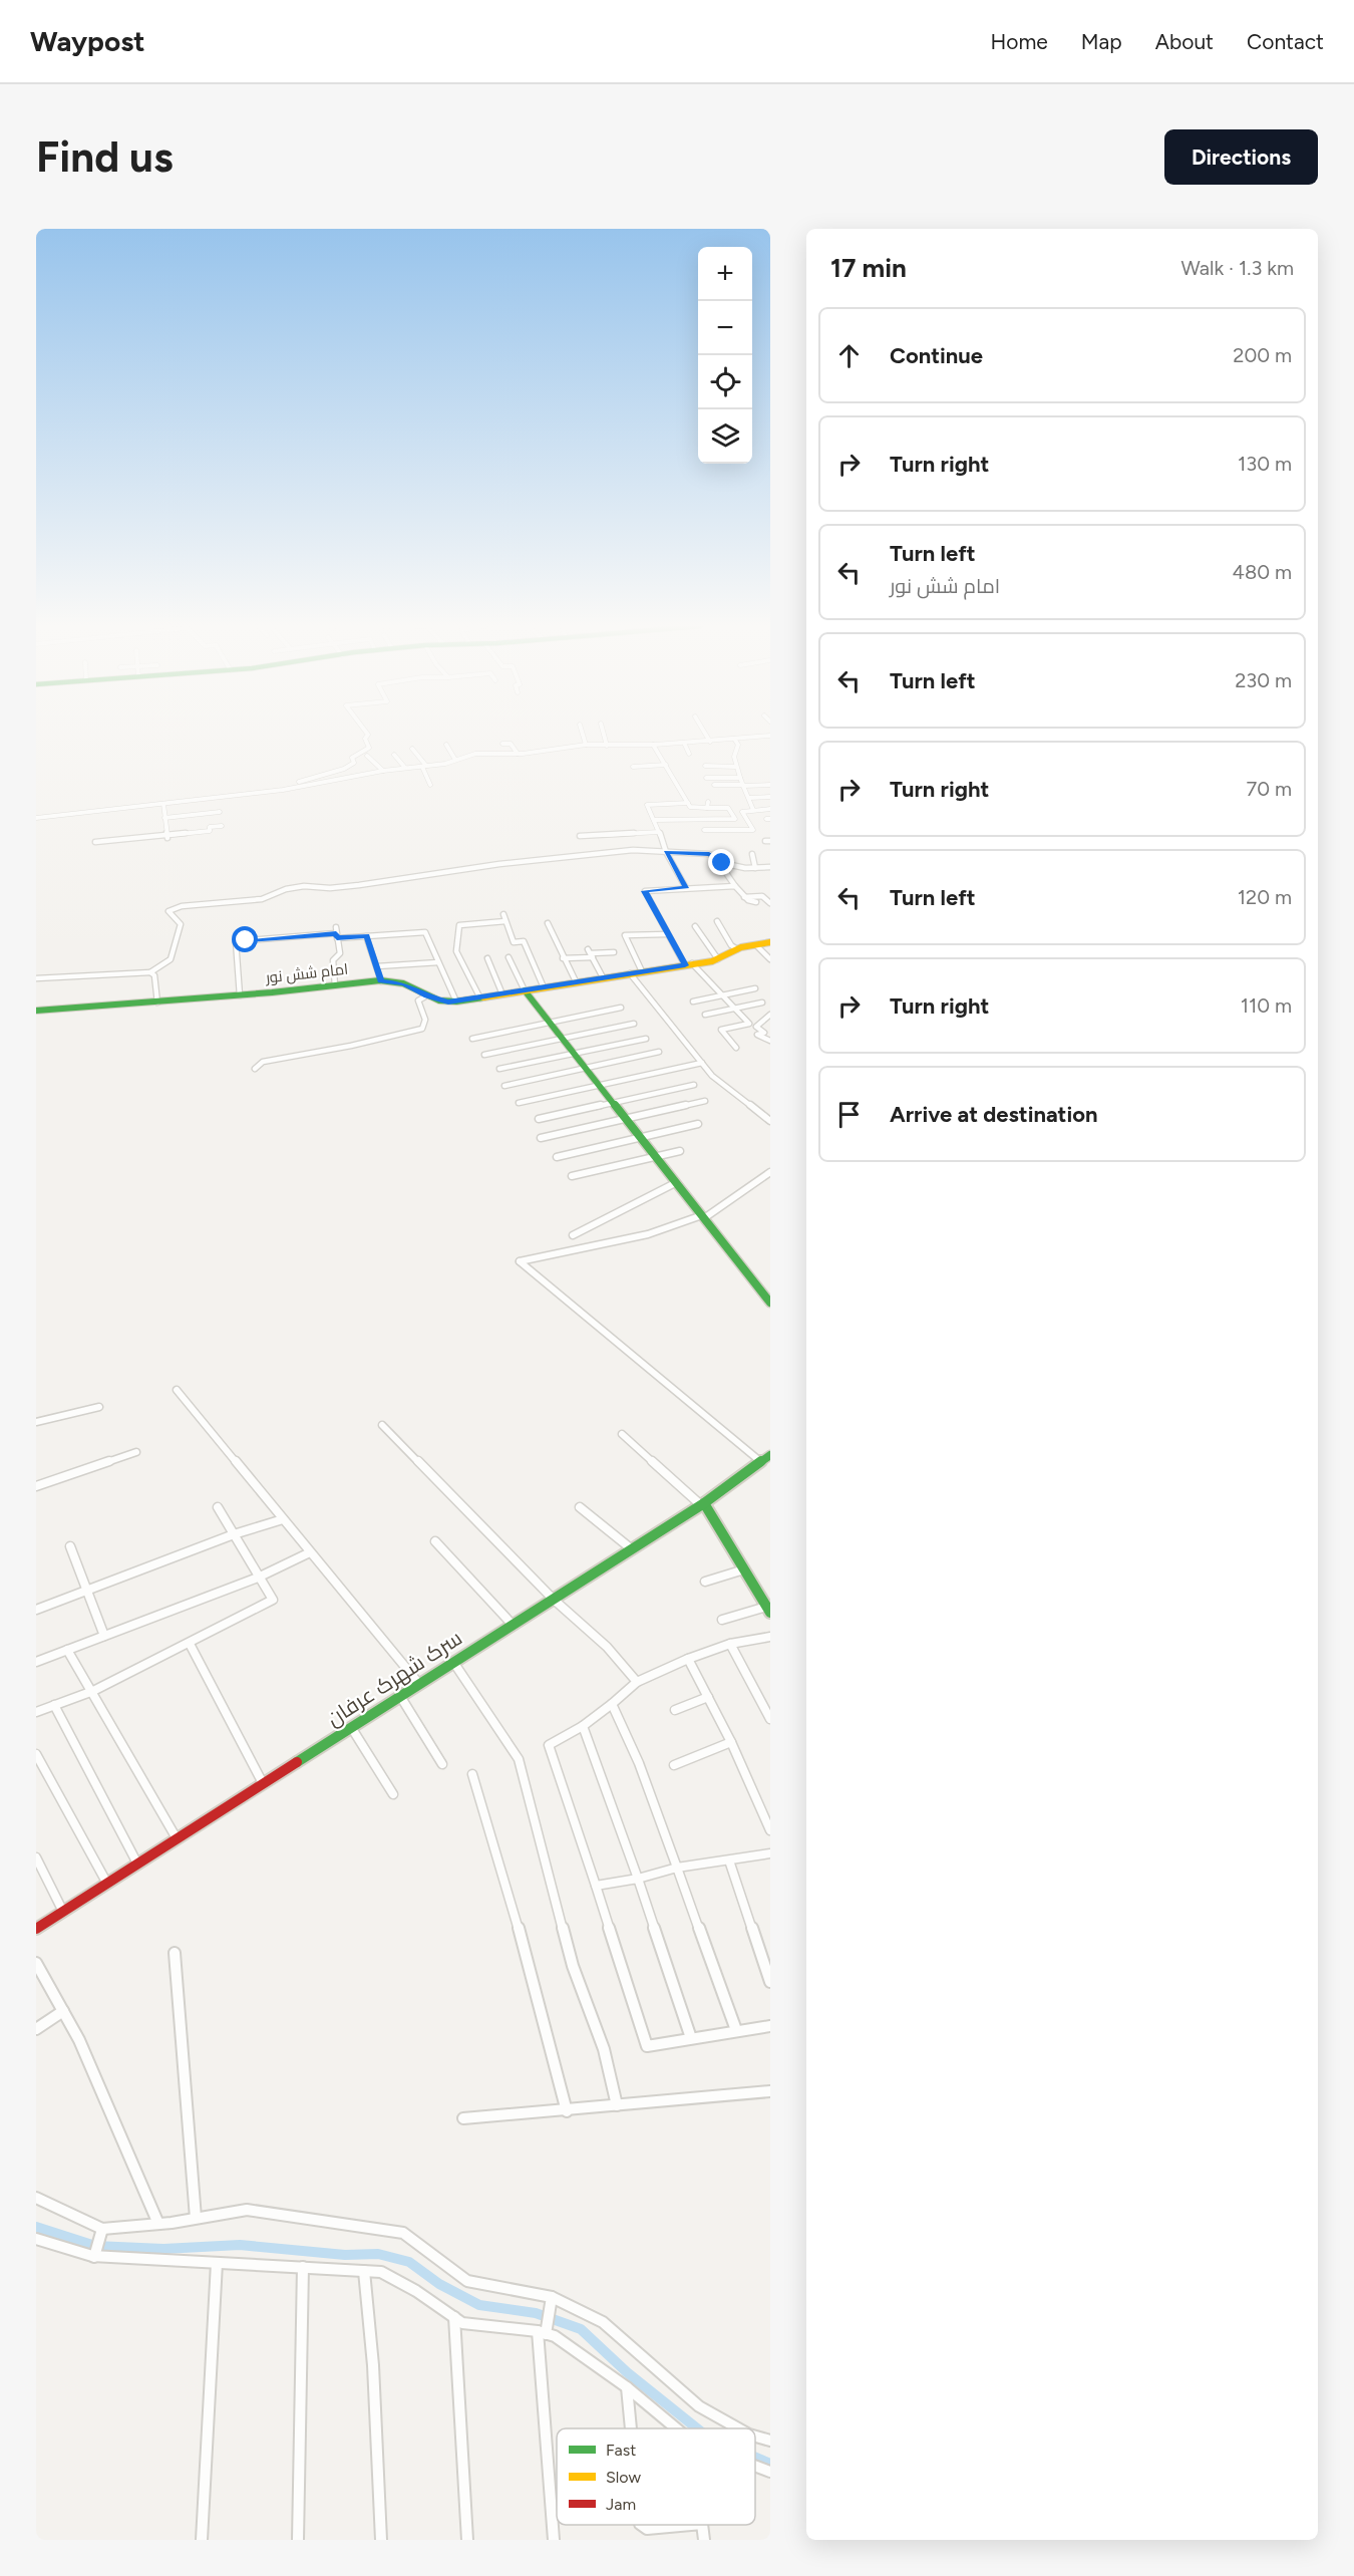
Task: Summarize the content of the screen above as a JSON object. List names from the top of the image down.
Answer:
{
  "streets": {
    "street": ["امام شش نور", "سرک شهرک عرفان"]
  },
  "legend": ["Fast", "Slow", "Jam"],
  "page": {
    "header": "Waypost",
    "nav": [
      "Home",
      "Map",
      "About",
      "Contact"
    ],
    "buttons": "Directions",
    "title": "Find us",
    "heading": ["17 min", "Walk · 1.3 km"],
    "map_buttons": ["+", "−"],
    "list": [
      ["Continue", "200 m"],
      ["Turn right", "130 m"],
      ["Turn left", "امام شش نور", "480 m"],
      ["Turn left", "230 m"],
      ["Turn right", "70 m"],
      ["Turn left", "120 m"],
      ["Turn right", "110 m"],
      "Arrive at destination"
    ]
  }
}
